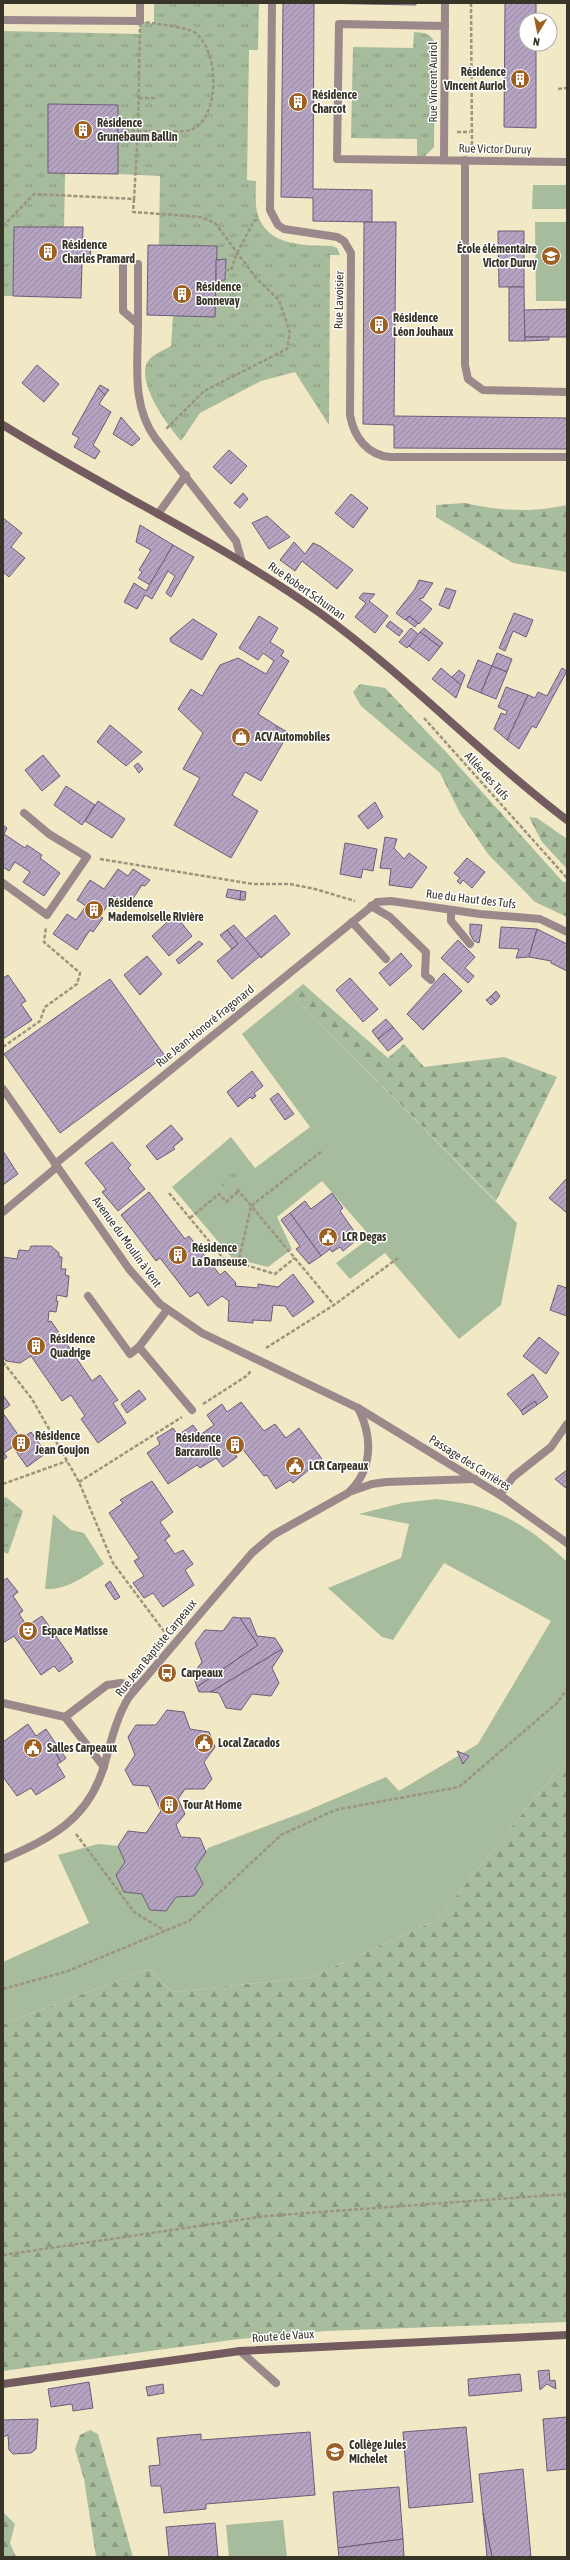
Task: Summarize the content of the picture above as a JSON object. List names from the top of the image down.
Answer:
{
  "streets": {
    "main road": ["Rue Robert Schuman", "Route de Vaux"],
    "street": [
      "Rue Vincent Auriol",
      "Rue Victor Duruy",
      "Rue Lavoisier",
      "Rue du Haut des Tufs",
      "Rue Jean-Honoré Fragonard",
      "Avenue du Moulin à Vent",
      "Passage des Carrières",
      "Rue Jean Baptiste Carpeaux"
    ],
    "path": ["Allée des Tufs"]
  },
  "crossings": [
    ["Rue Vincent Auriol", "Rue Victor Duruy"],
    ["Rue du Haut des Tufs", "Rue Jean-Honoré Fragonard"],
    ["Rue Jean-Honoré Fragonard", "Avenue du Moulin à Vent"],
    ["Avenue du Moulin à Vent", "Passage des Carrières"],
    ["Avenue du Moulin à Vent", "Rue Jean Baptiste Carpeaux"],
    ["Passage des Carrières", "Rue Jean Baptiste Carpeaux"]
  ],
  "places": {
    "building": [
      "Résidence Vincent Auriol",
      "Résidence Charcot",
      "Résidence Grunebaum Ballin",
      "Résidence Charles Pramard",
      "Résidence Bonnevay",
      "Résidence Léon Jouhaux",
      "Résidence Mademoiselle Rivière",
      "Résidence La Danseuse",
      "Résidence Quadrige",
      "Résidence Jean Goujon",
      "Résidence Barcarolle",
      "Tour At Home"
    ],
    "school or university": ["École élémentaire Victor Duruy", "Collège Jules Michelet"],
    "shop": ["ACV Automobiles"],
    "public building": [
      "LCR Degas",
      "LCR Carpeaux",
      "Local Zacados",
      "Salles Carpeaux"
    ],
    "theatre": ["Espace Matisse"],
    "bus stop": ["Carpeaux"]
  },
  "north": "bottom"
}
